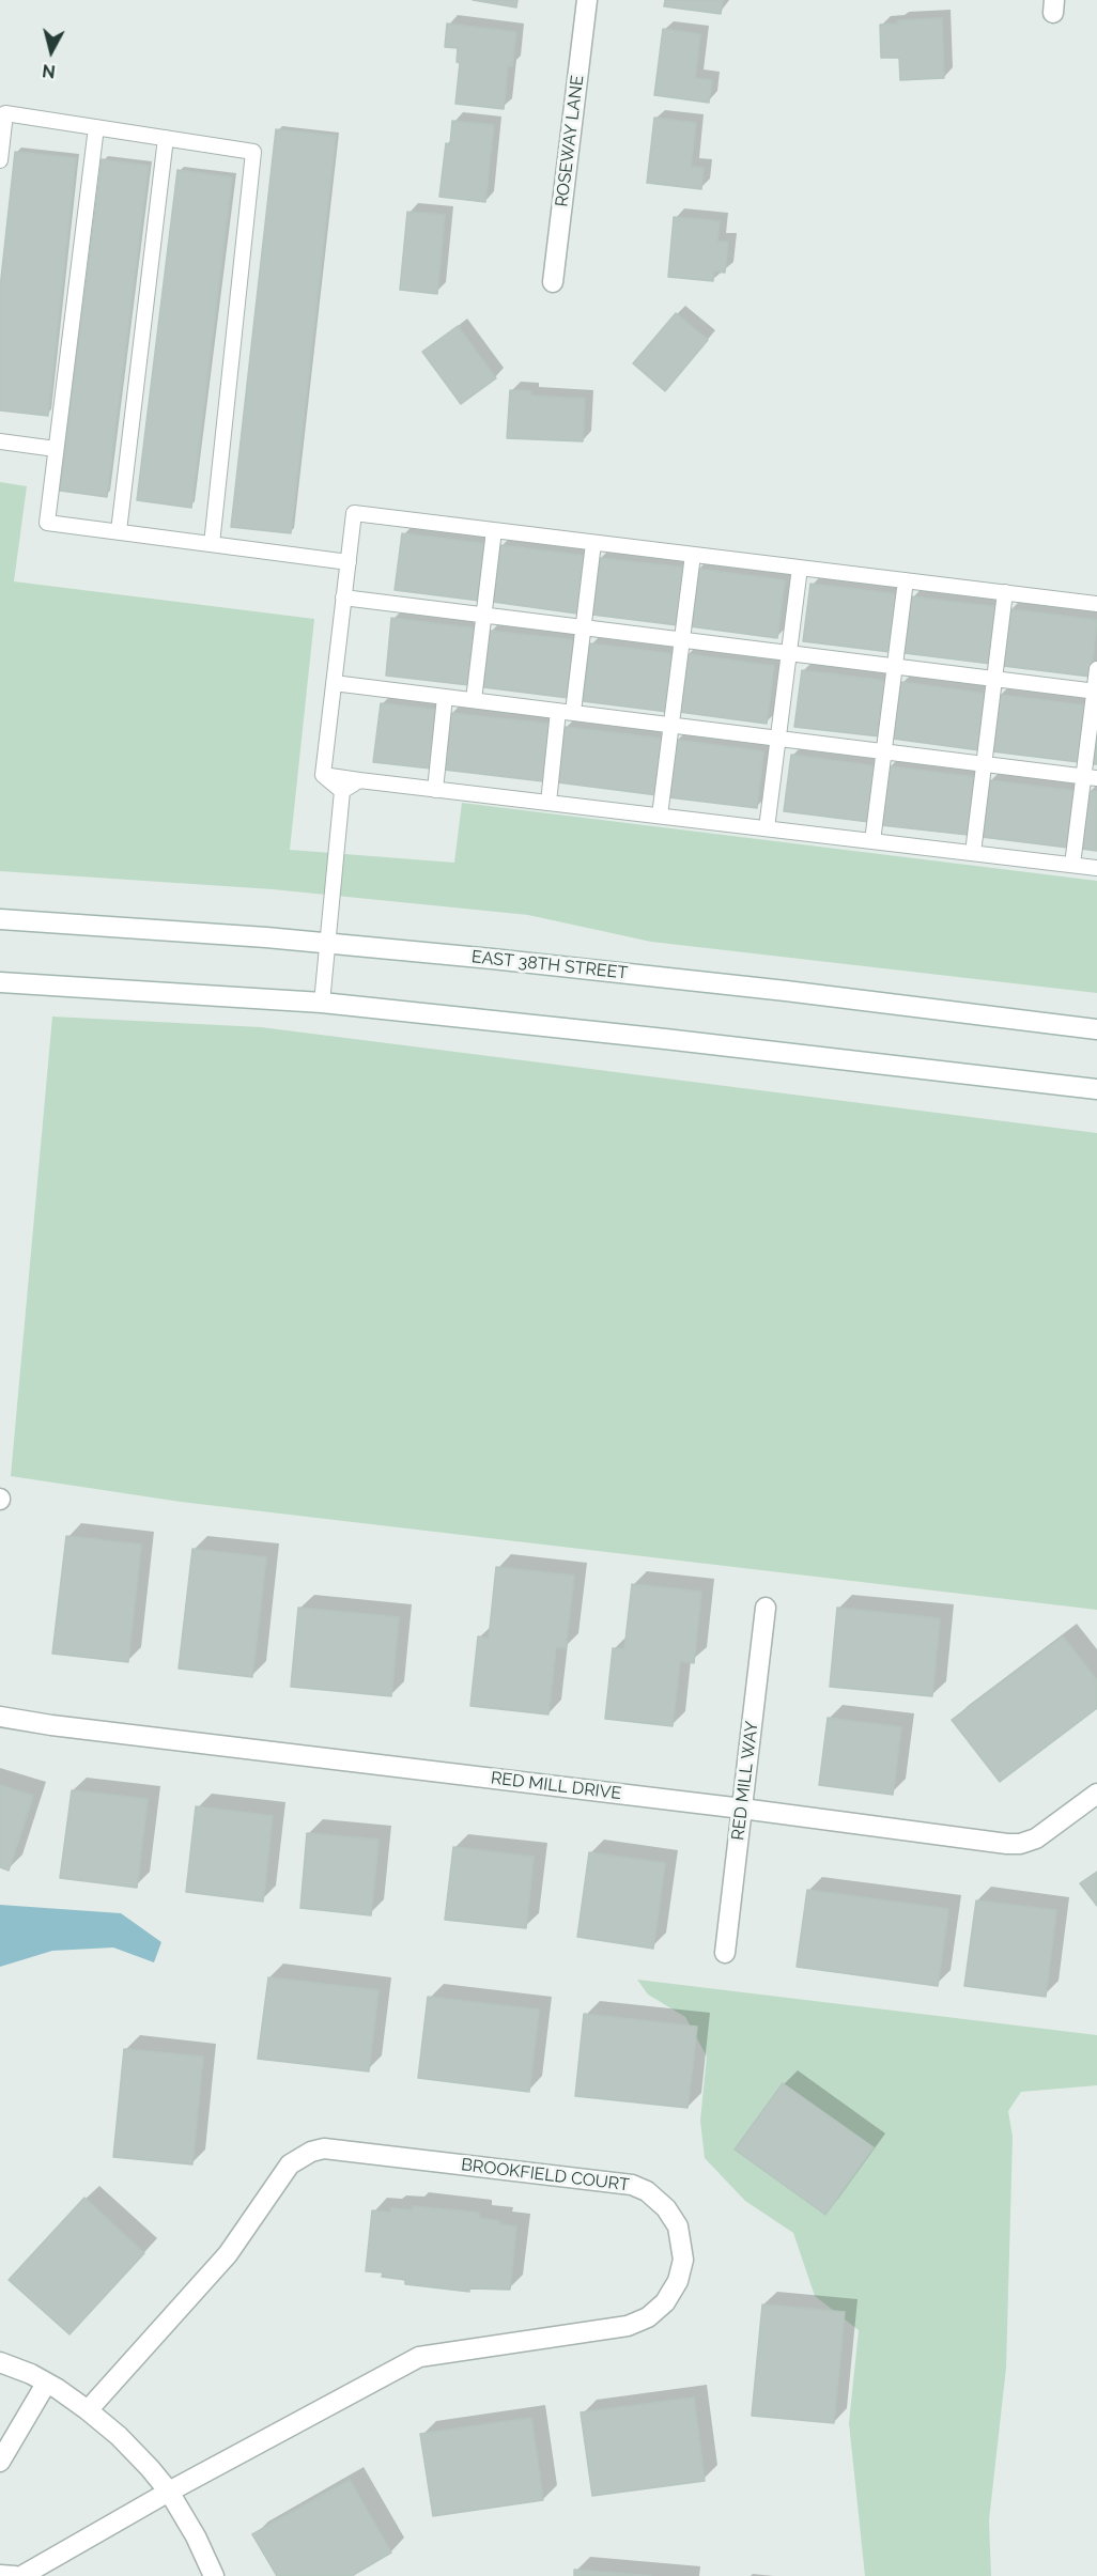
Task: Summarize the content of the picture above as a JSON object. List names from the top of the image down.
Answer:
{
  "streets": {
    "street": [
      "ROSEWAY LANE",
      "EAST 38TH STREET",
      "RED MILL WAY",
      "RED MILL DRIVE",
      "BROOKFIELD COURT"
    ]
  },
  "crossings": [
    ["RED MILL WAY", "RED MILL DRIVE"]
  ],
  "north": "bottom"
}
